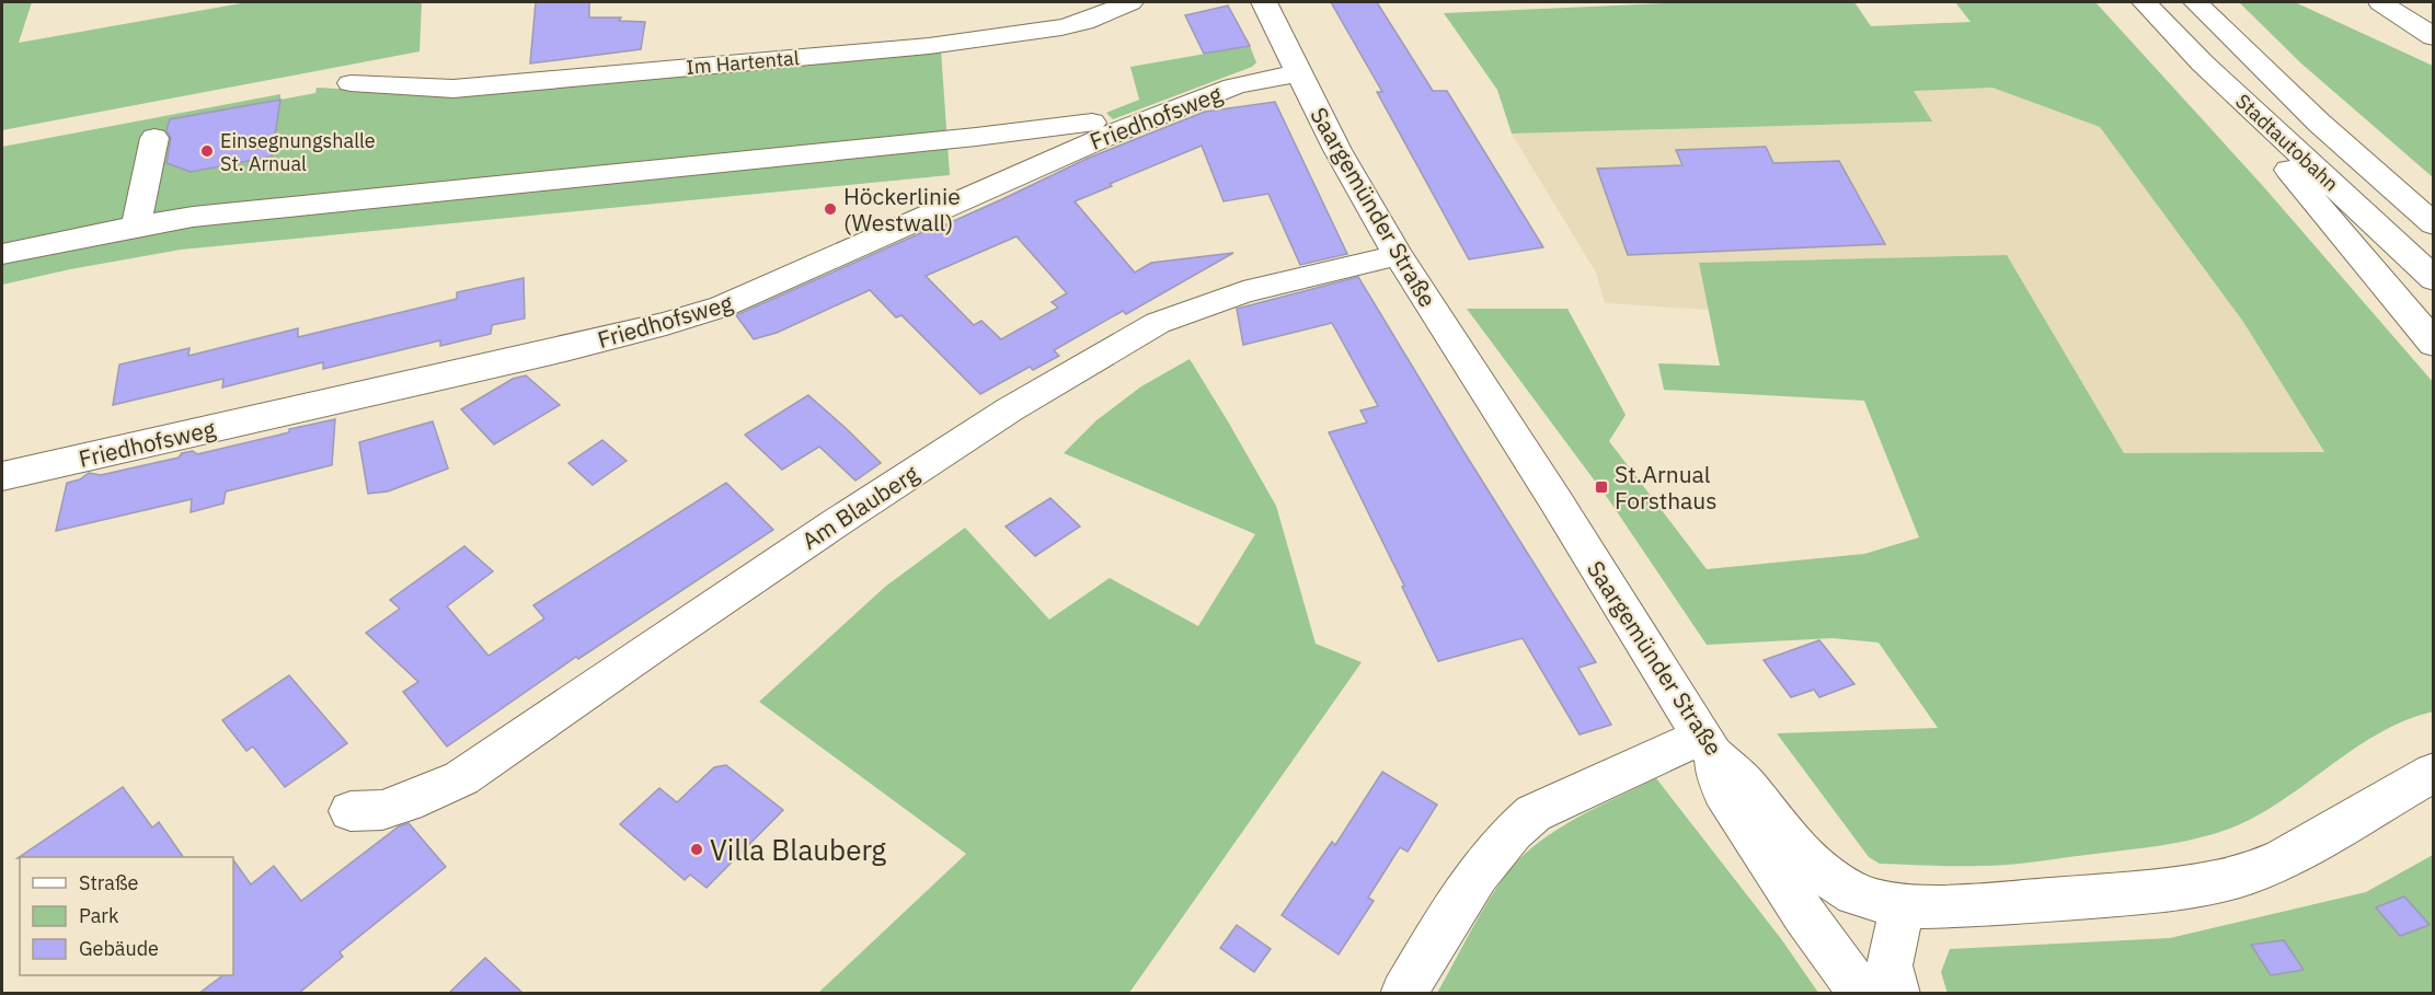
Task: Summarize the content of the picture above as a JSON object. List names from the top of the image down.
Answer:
{
  "streets": {
    "main road": [
      "Im Hartental",
      "Friedhofsweg",
      "Stadtautobahn",
      "Saargemünder Straße",
      "Am Blauberg"
    ]
  },
  "crossings": [
    ["Friedhofsweg", "Saargemünder Straße"],
    ["Saargemünder Straße", "Am Blauberg"]
  ],
  "places": {
    "other": ["Einsegnungshalle St. Arnual", "Höckerlinie (Westwall)", "Villa Blauberg"],
    "transit": ["St.Arnual Forsthaus"]
  },
  "legend": ["Straße", "Park", "Gebäude"]
}
